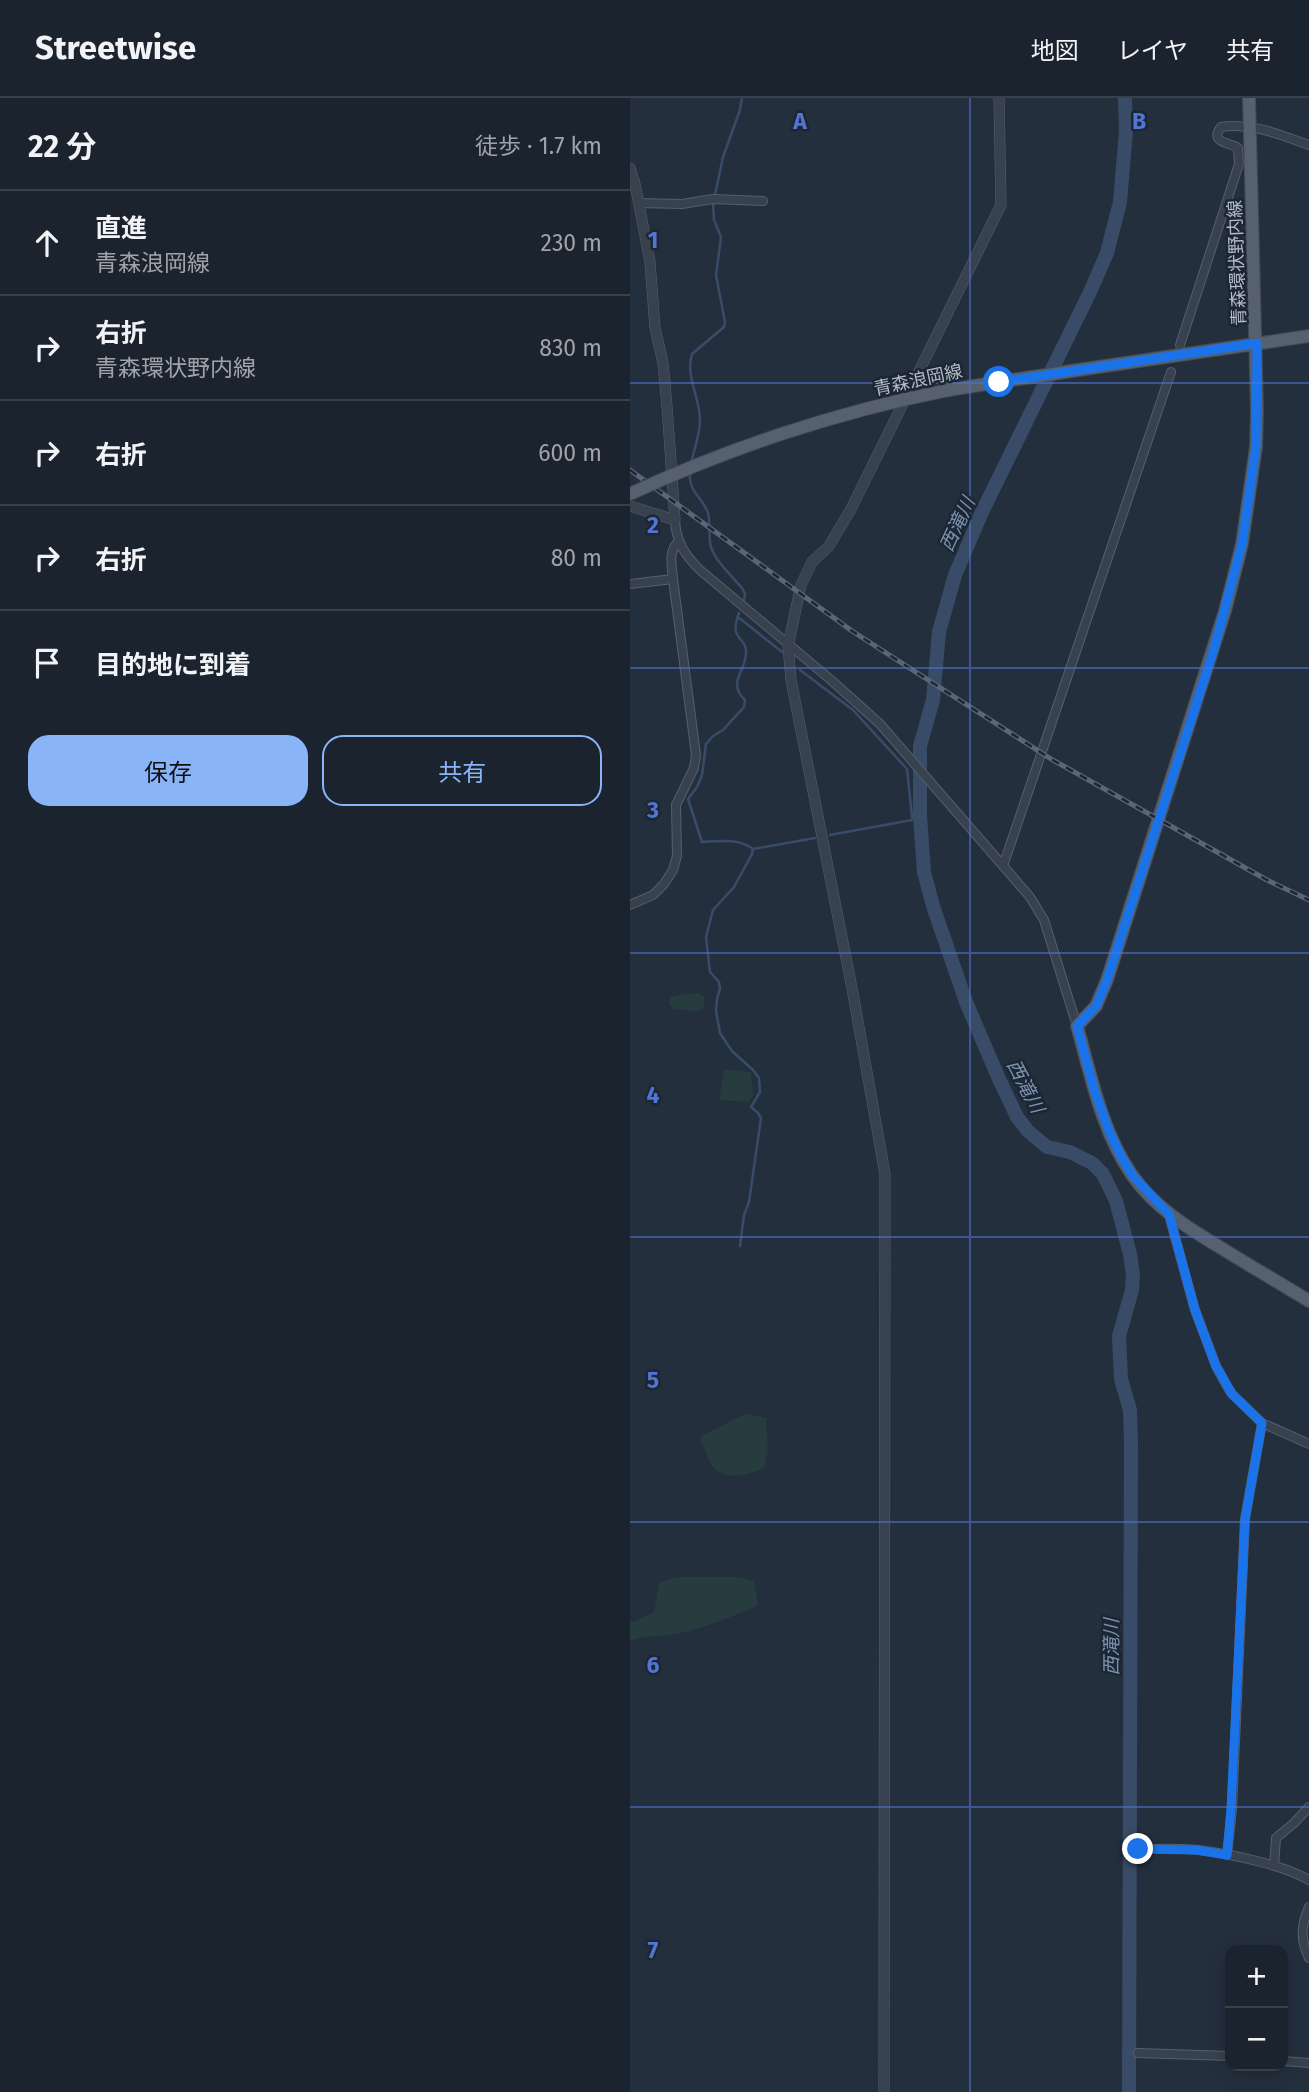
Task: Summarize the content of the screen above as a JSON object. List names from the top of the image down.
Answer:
{
  "streets": {
    "main road": ["青森環状野内線", "青森浪岡線"]
  },
  "crossings": [
    ["青森環状野内線", "青森浪岡線"]
  ],
  "water": ["西滝川"],
  "page": {
    "header": "Streetwise",
    "nav": ["地図", "レイヤ", "共有"],
    "heading": ["22 分", "徒歩 · 1.7 km"],
    "list": [
      ["直進", "青森浪岡線", "230 m"],
      ["右折", "青森環状野内線", "830 m"],
      ["右折", "600 m"],
      ["右折", "80 m"],
      "目的地に到着"
    ],
    "buttons": ["保存", "共有"],
    "map_buttons": ["+", "−"]
  },
  "grid": {
    "columns": ["A", "B"],
    "rows": [
      "1",
      "2",
      "3",
      "4",
      "5",
      "6",
      "7"
    ]
  }
}
